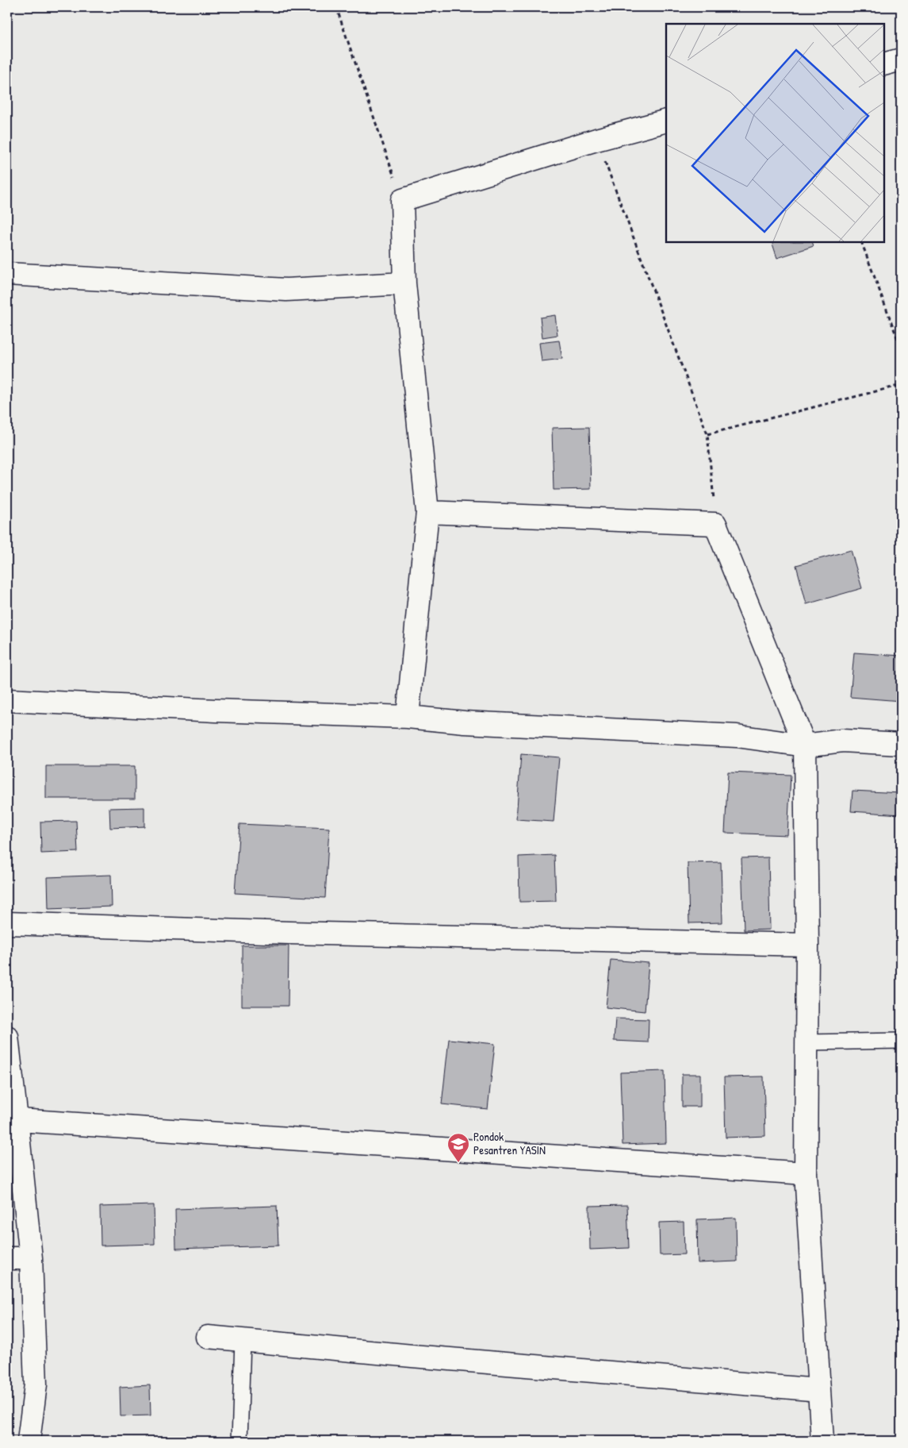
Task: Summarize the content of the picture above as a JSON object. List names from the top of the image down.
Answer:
{
  "places": {
    "school or university": ["Pondok Pesantren YASIN"]
  }
}
